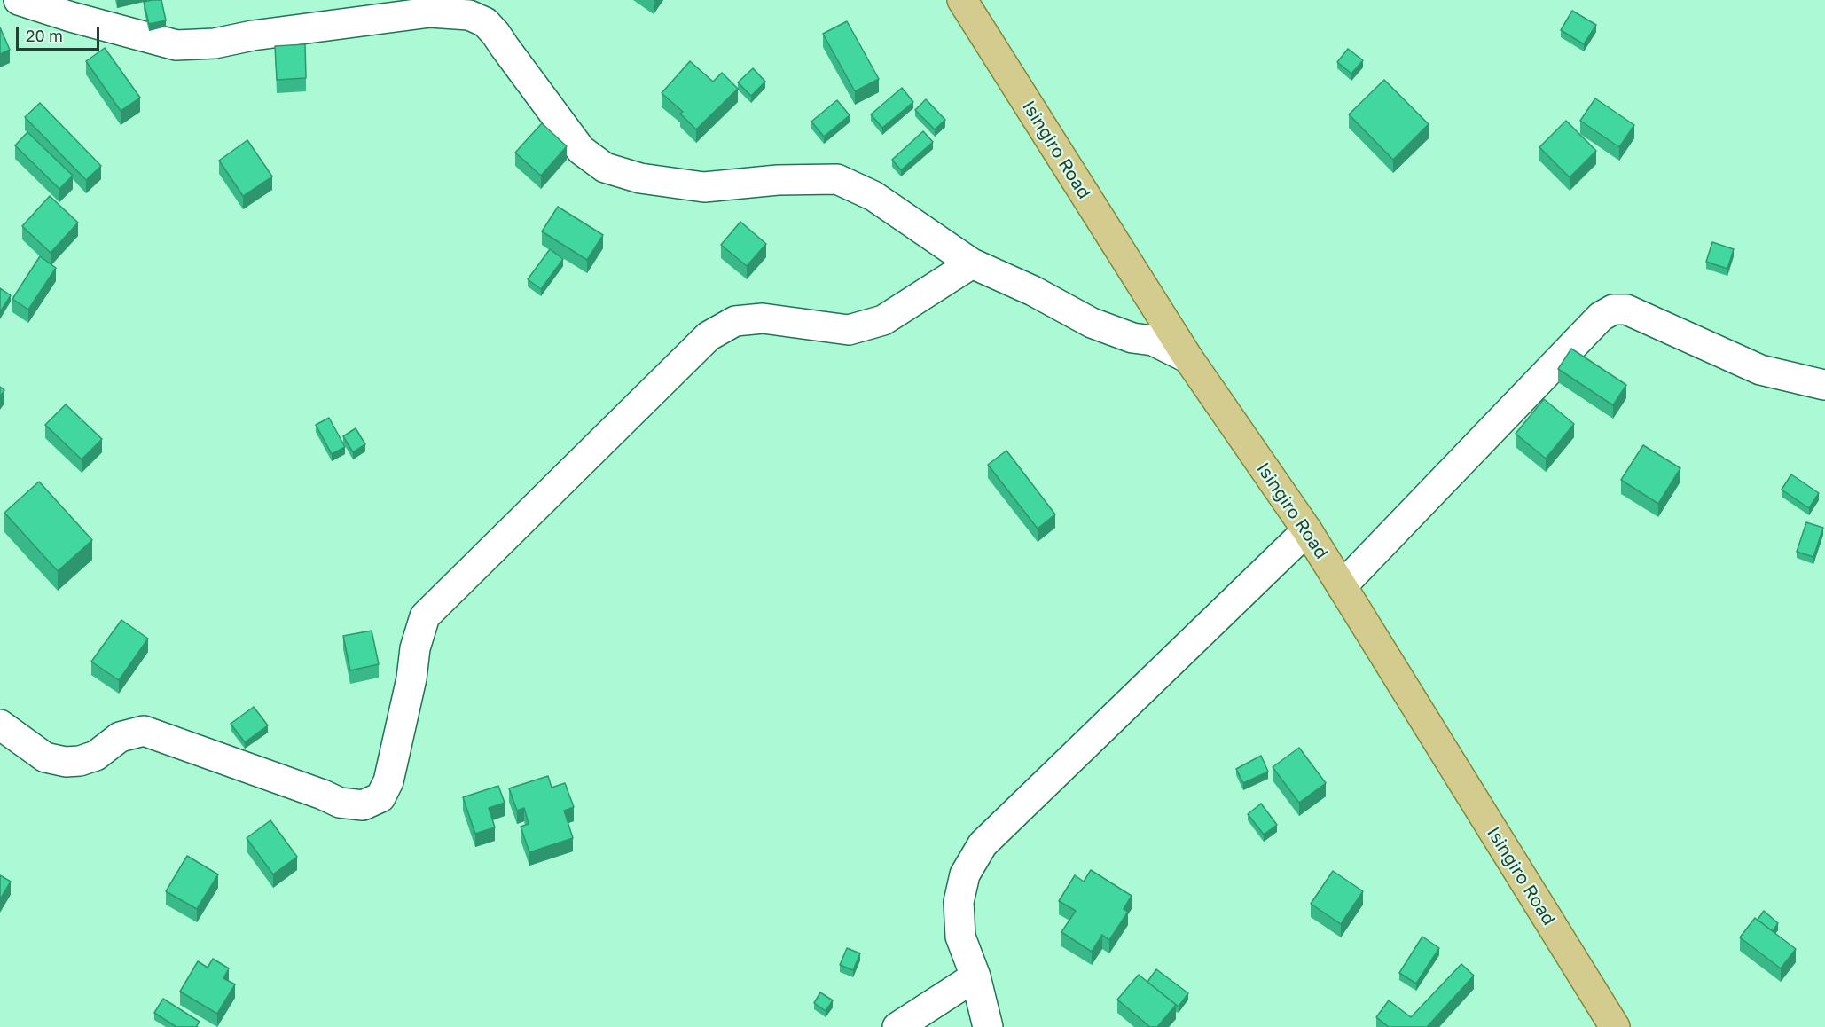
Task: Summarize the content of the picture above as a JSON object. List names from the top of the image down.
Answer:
{
  "streets": {
    "main road": ["Isingiro Road"]
  },
  "scale_bar": "20 m"
}
